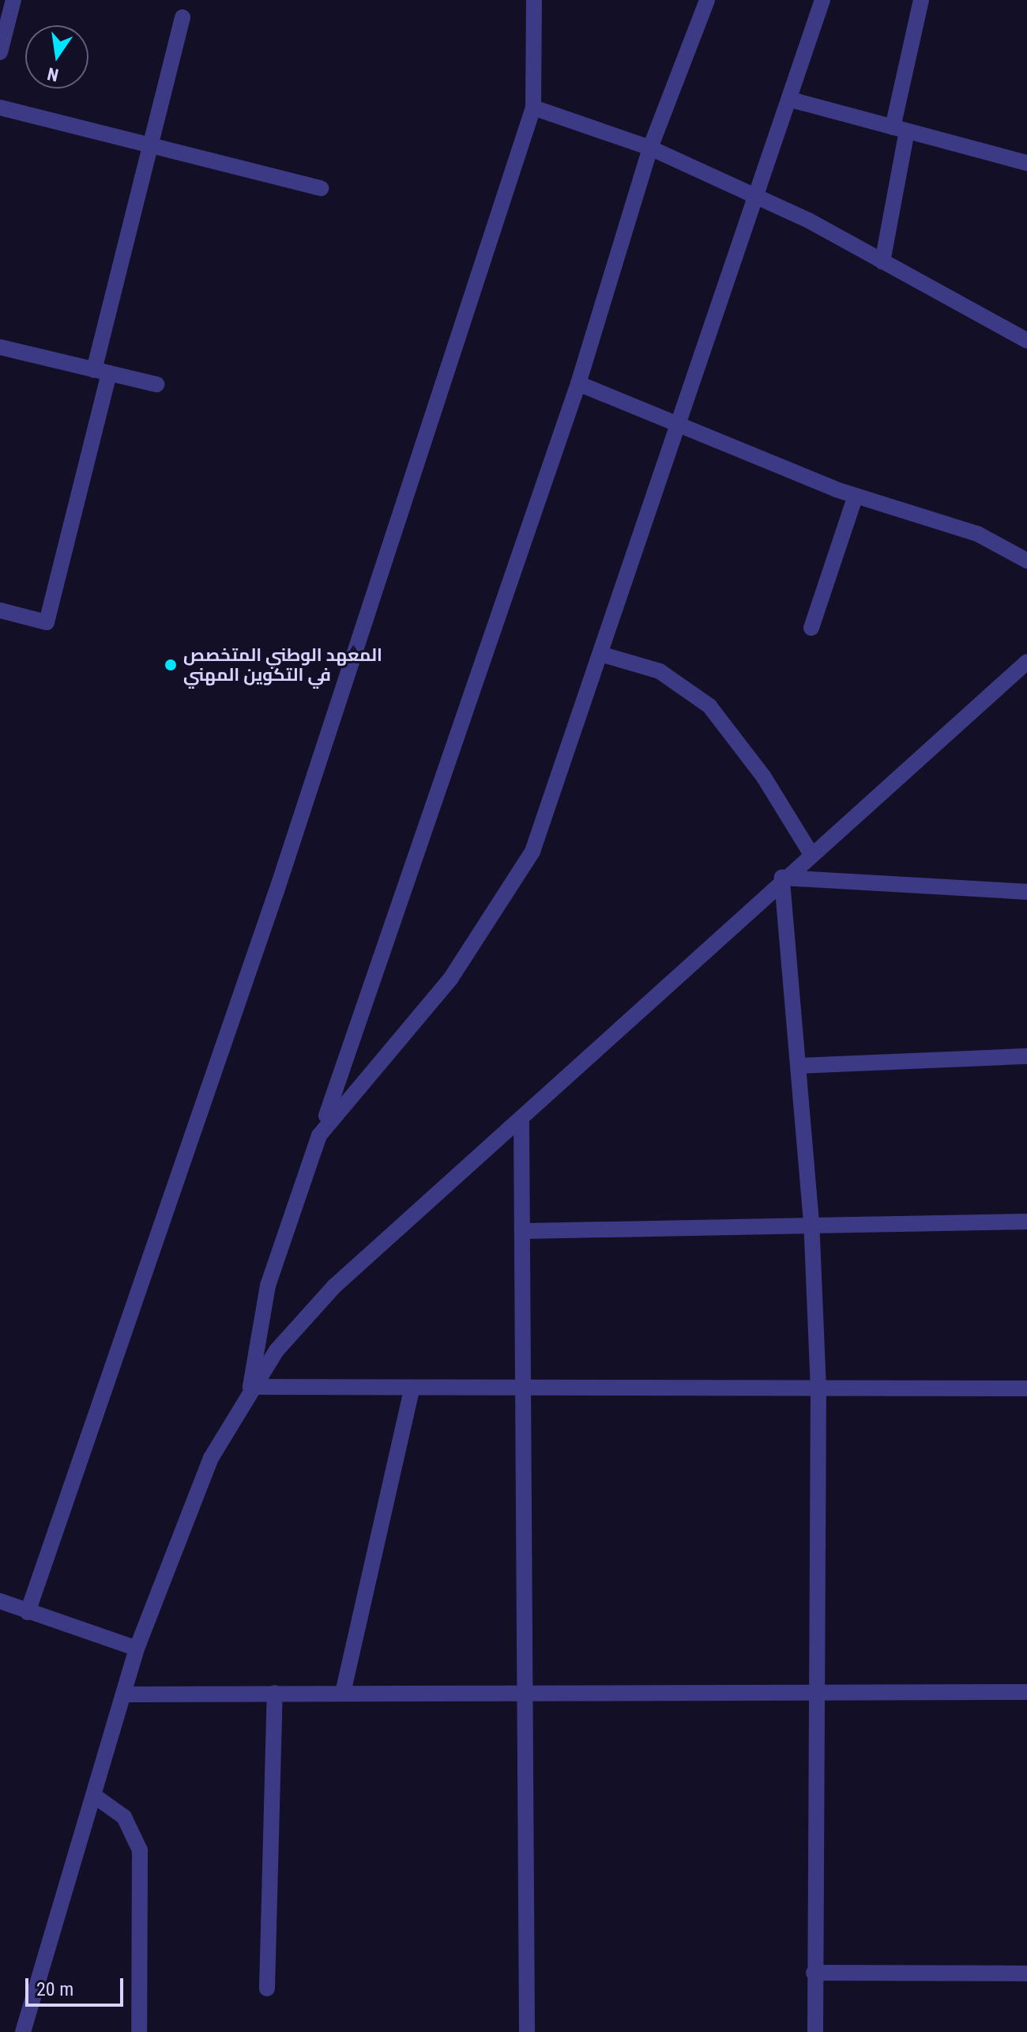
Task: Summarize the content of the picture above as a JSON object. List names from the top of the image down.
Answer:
{
  "places": ["المعهد الوطني المتخصص في التكوين المهني"],
  "scale_bar": "20 m",
  "north": "bottom"
}
